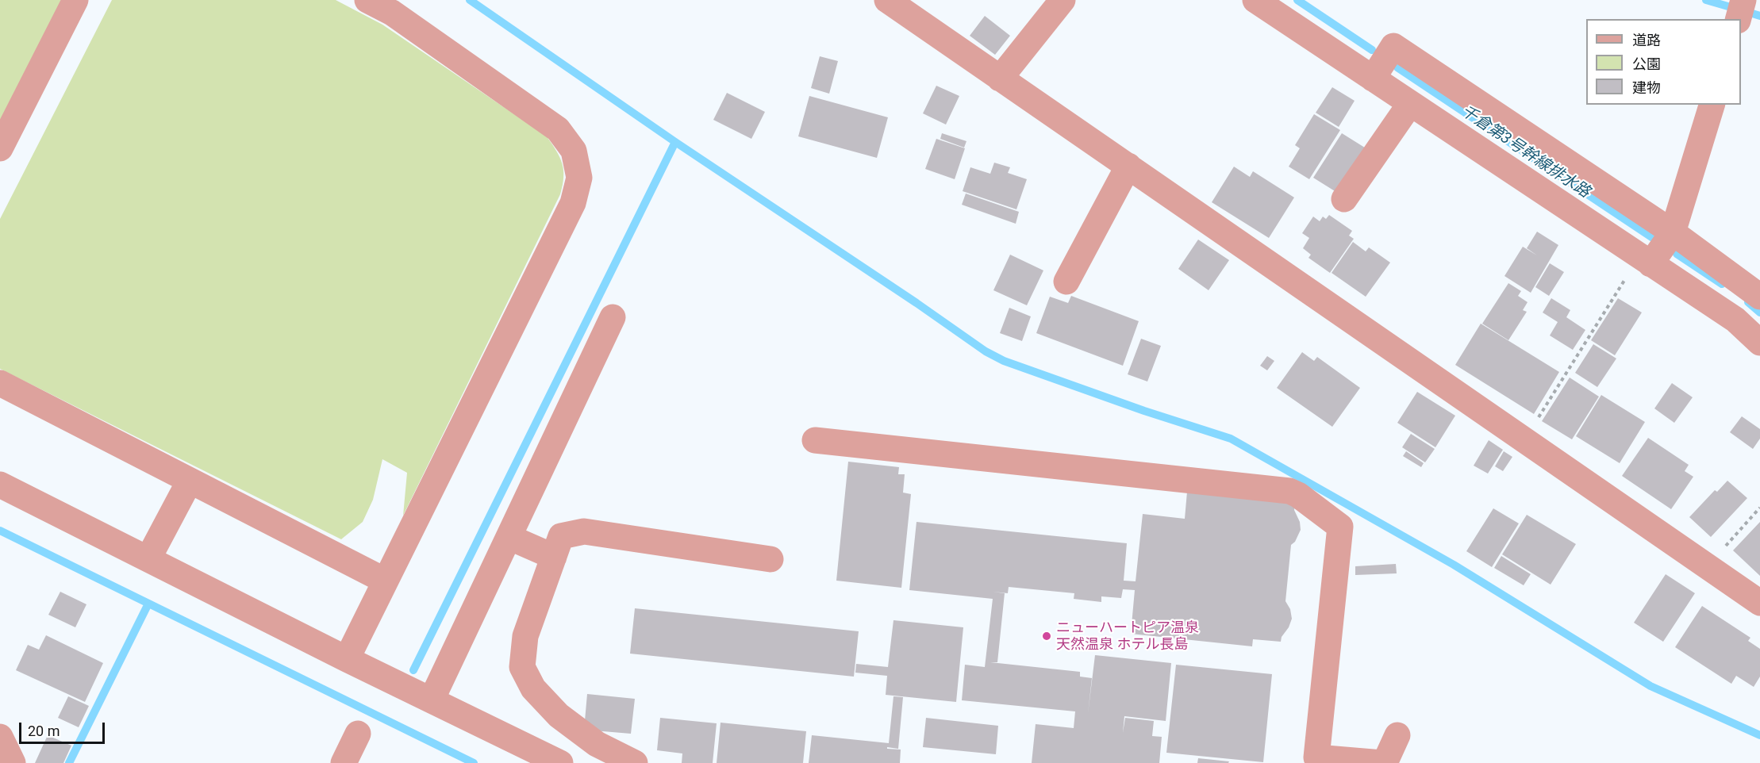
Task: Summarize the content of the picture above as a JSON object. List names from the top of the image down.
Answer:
{
  "water": ["千倉第3号幹線排水路"],
  "places": ["ニューハートピア温泉 天然温泉 ホテル長島"],
  "legend": ["道路", "公園", "建物"],
  "scale_bar": "20 m"
}
